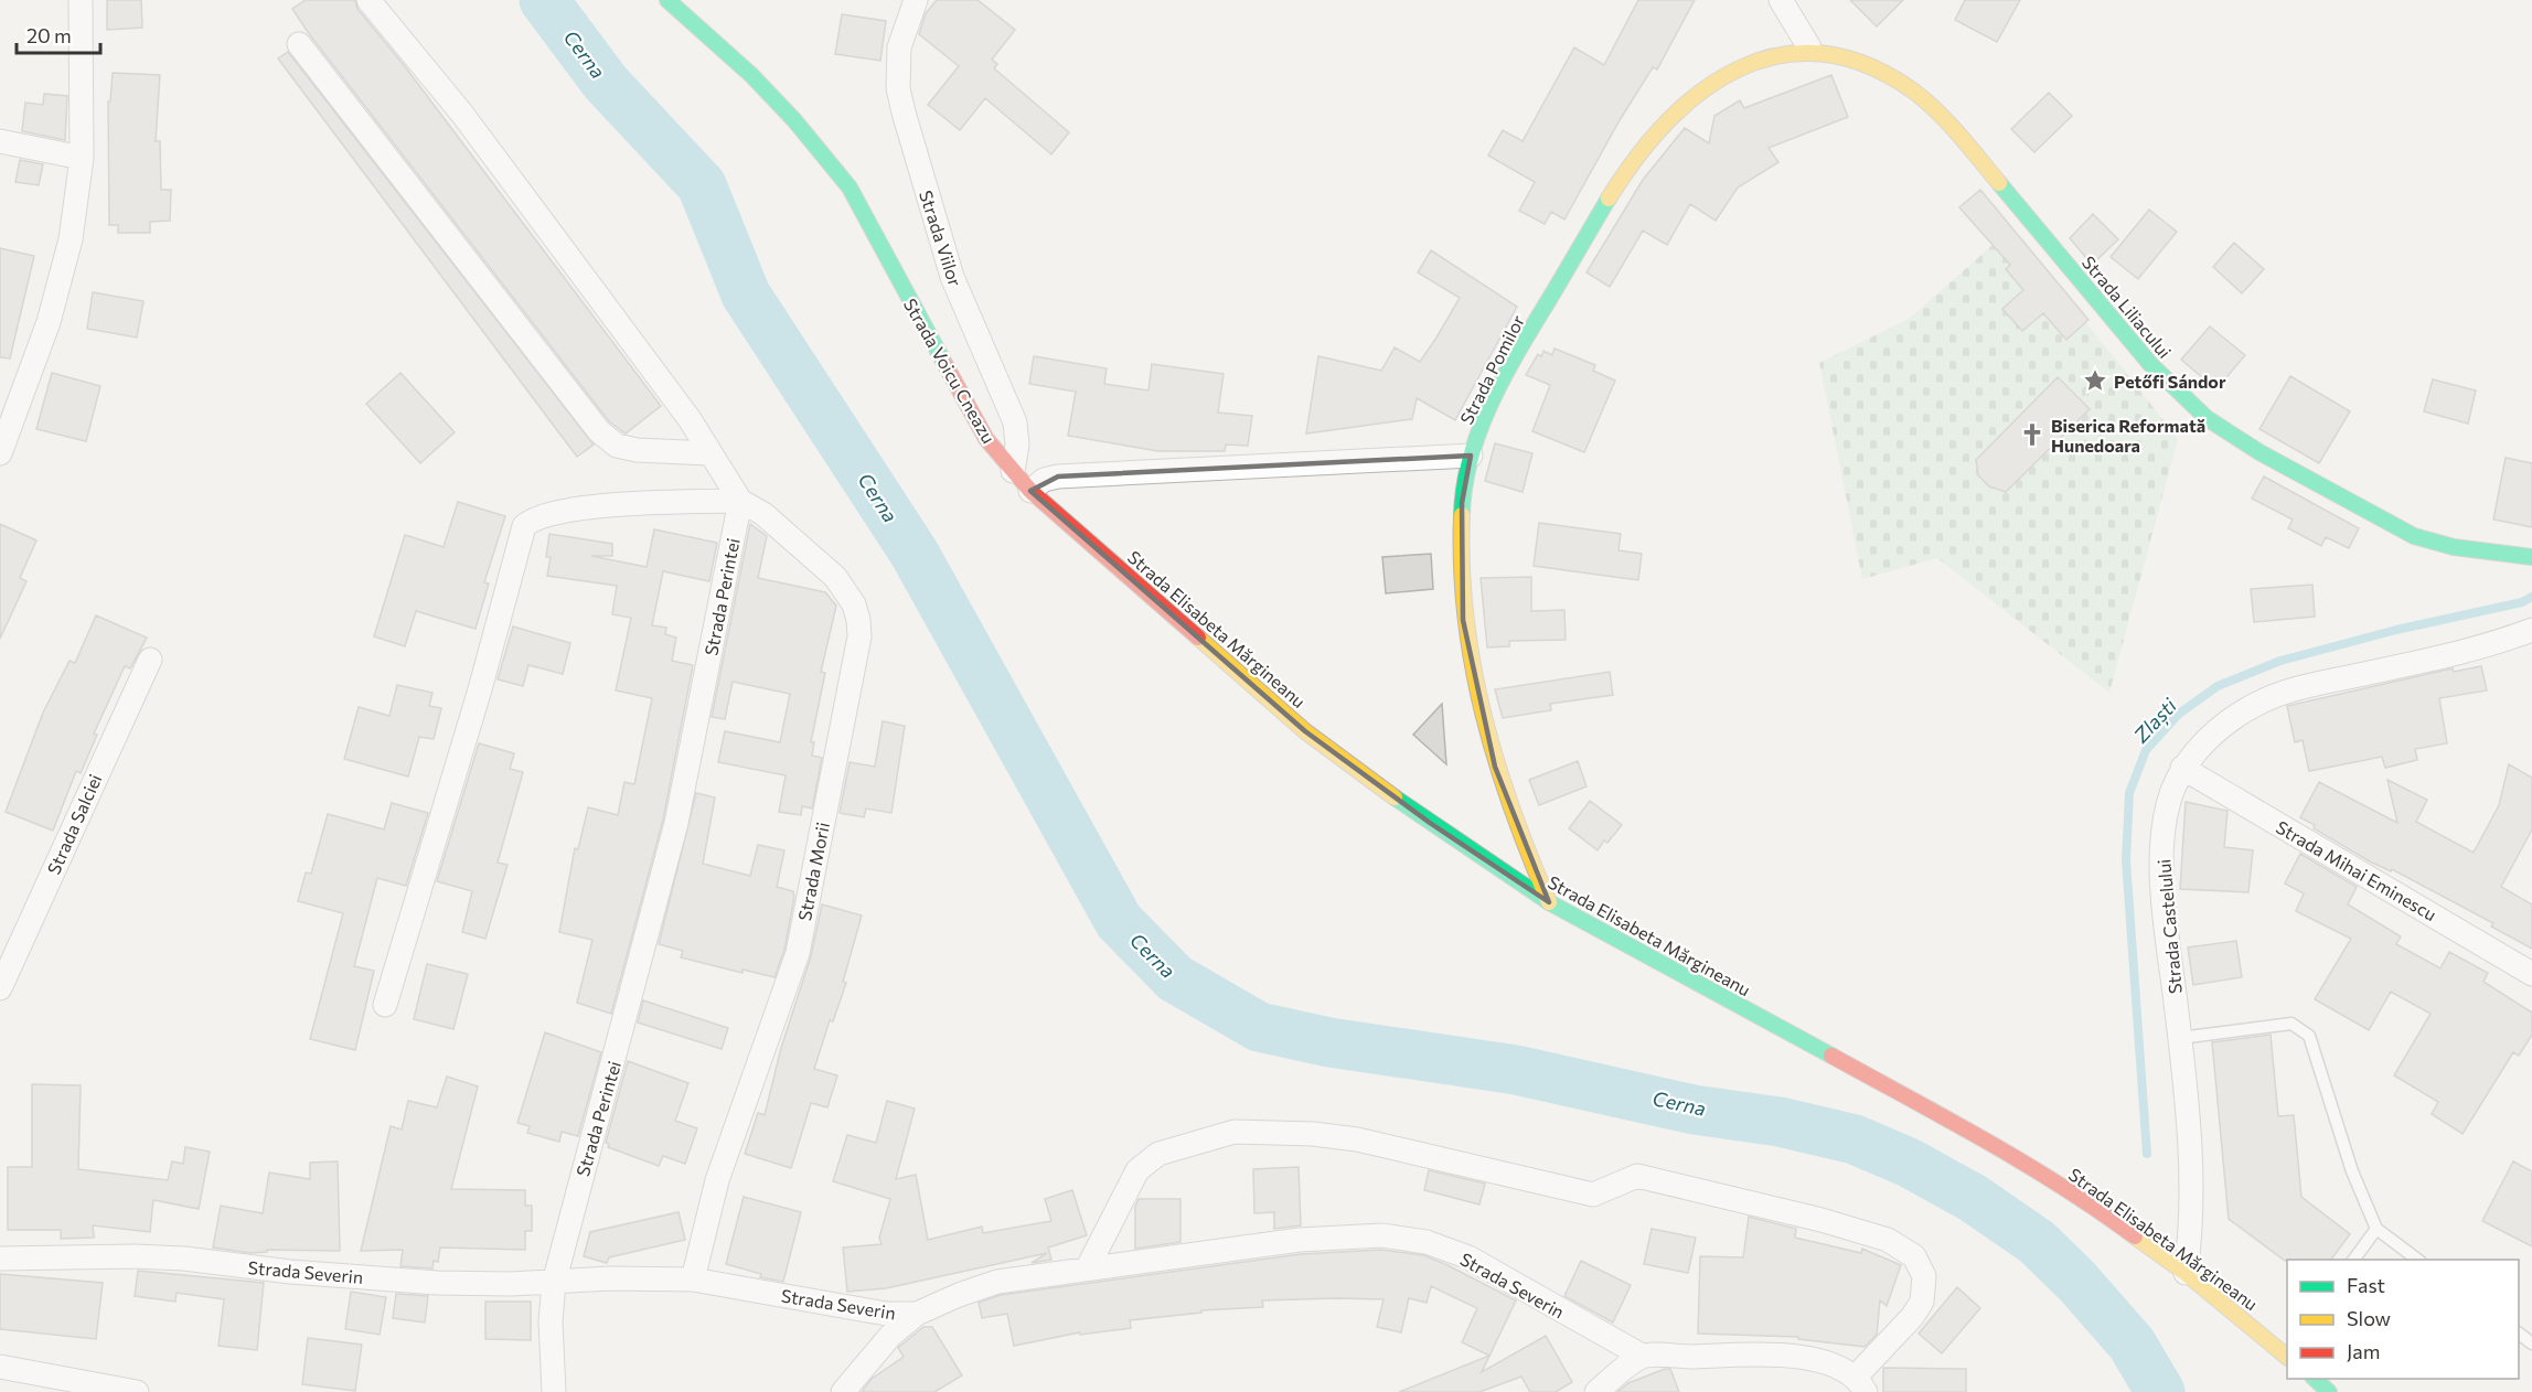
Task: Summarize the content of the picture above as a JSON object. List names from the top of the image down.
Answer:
{
  "streets": {
    "main road": [
      "Strada Liliacului",
      "Strada Pomilor",
      "Strada Voicu Cneazu",
      "Strada Elisabeta Mărgineanu"
    ],
    "street": [
      "Strada Viilor",
      "Strada Perintei",
      "Strada Salciei",
      "Strada Mihai Eminescu",
      "Strada Morii",
      "Strada Castelului",
      "Strada Severin"
    ]
  },
  "crossings": [
    ["Strada Viilor", "Strada Voicu Cneazu"],
    ["Strada Liliacului", "Strada Pomilor"],
    ["Strada Pomilor", "Strada Elisabeta Mărgineanu"],
    ["Strada Voicu Cneazu", "Strada Elisabeta Mărgineanu"],
    ["Strada Perintei", "Strada Morii"],
    ["Strada Perintei", "Strada Severin"],
    ["Strada Elisabeta Mărgineanu", "Strada Castelului"],
    ["Strada Mihai Eminescu", "Strada Castelului"],
    ["Strada Morii", "Strada Severin"]
  ],
  "water": ["Cerna", "Zlaști"],
  "places": {
    "place": ["Petőfi Sándor"],
    "church": ["Biserica Reformată Hunedoara"]
  },
  "legend": ["Fast", "Slow", "Jam"],
  "scale_bar": "20 m"
}
